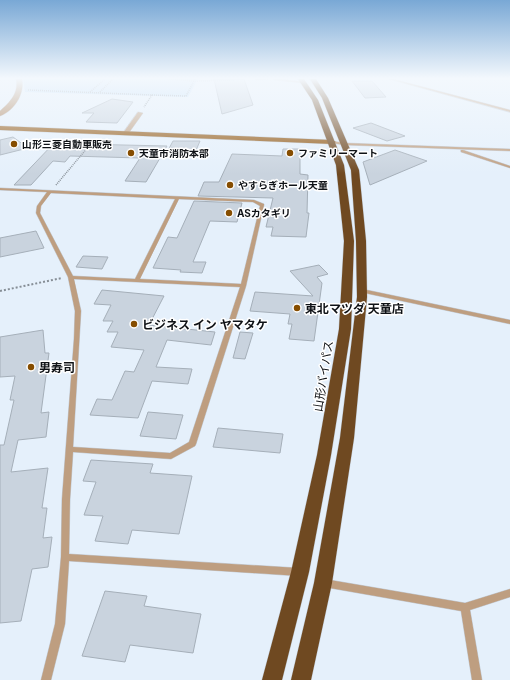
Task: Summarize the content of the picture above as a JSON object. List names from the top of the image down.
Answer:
{
  "streets": {
    "highway": ["山形バイパス"]
  },
  "places": [
    "山形三菱自動車販売",
    "天童市消防本部",
    "ファミリーマート",
    "やすらぎホール天童",
    "ASカタギリ",
    "東北マツダ 天童店",
    "ビジネス イン ヤマタケ",
    "男寿司"
  ]
}
